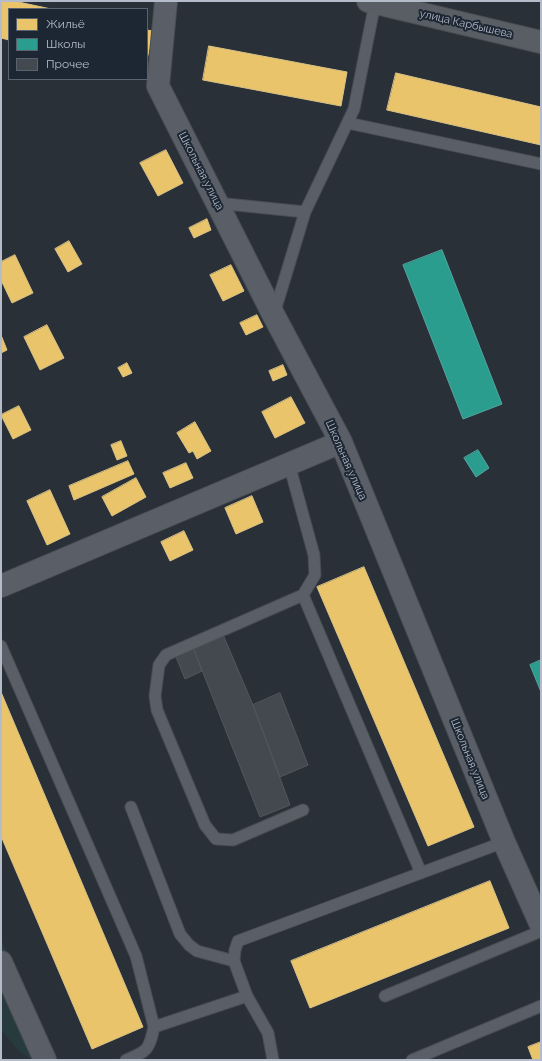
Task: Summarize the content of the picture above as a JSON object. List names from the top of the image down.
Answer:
{
  "streets": {
    "main road": ["улица Карбышева"],
    "street": ["Школьная улица"]
  },
  "legend": ["Жильё", "Школы", "Прочее"]
}
